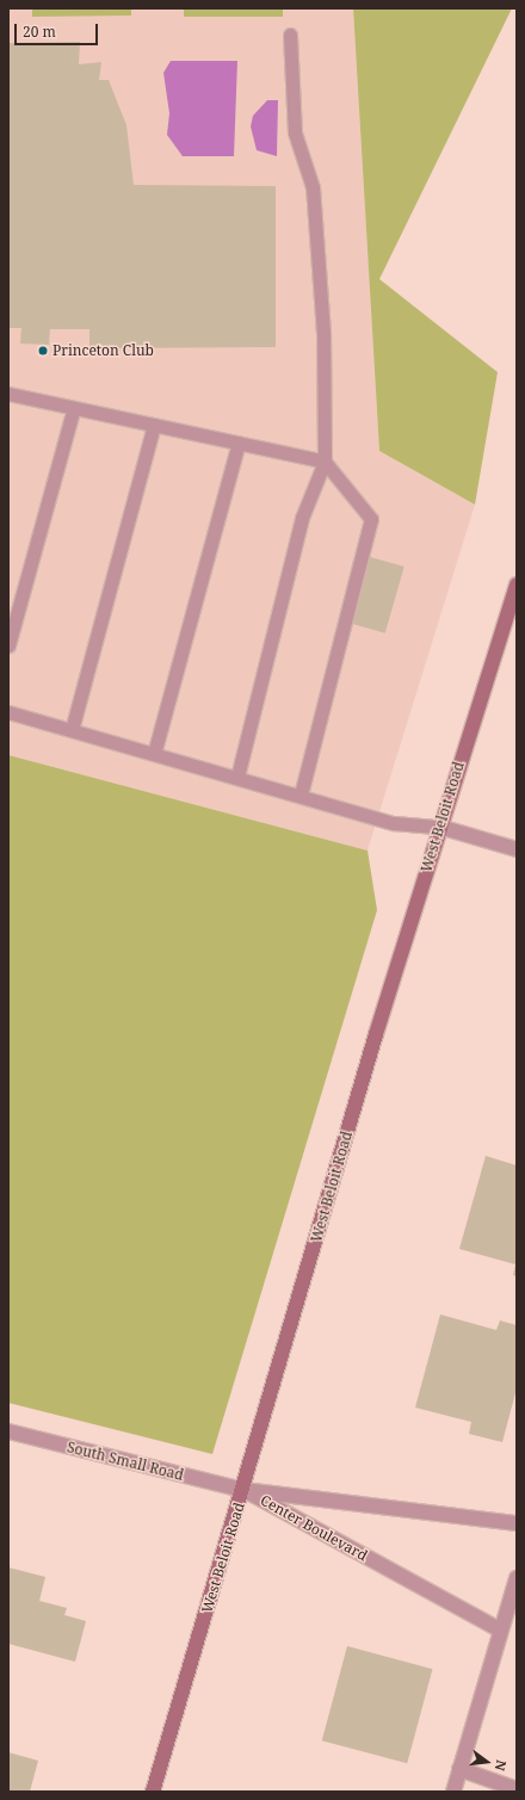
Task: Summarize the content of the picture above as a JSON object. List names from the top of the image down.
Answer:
{
  "streets": {
    "main road": ["West Beloit Road"],
    "street": ["South Small Road", "Center Boulevard"]
  },
  "crossings": [
    ["West Beloit Road", "South Small Road"],
    ["West Beloit Road", "Center Boulevard"],
    ["South Small Road", "Center Boulevard"]
  ],
  "places": ["Princeton Club"],
  "scale_bar": "20 m",
  "north": "right"
}
